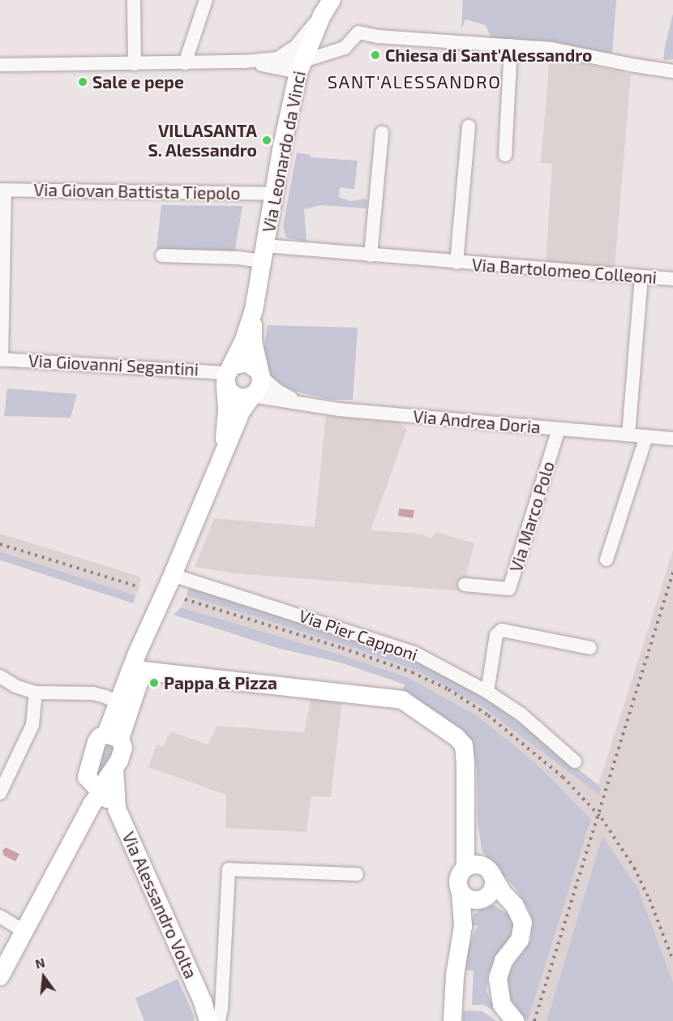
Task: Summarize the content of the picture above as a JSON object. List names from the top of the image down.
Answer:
{
  "streets": {
    "main road": ["Via Leonardo da Vinci", "Via Alessandro Volta"],
    "street": [
      "Via Giovan Battista Tiepolo",
      "Via Bartolomeo Colleoni",
      "Via Giovanni Segantini",
      "Via Andrea Doria",
      "Via Marco Polo",
      "Via Pier Capponi"
    ]
  },
  "crossings": [
    ["Via Leonardo da Vinci", "Via Giovan Battista Tiepolo"],
    ["Via Leonardo da Vinci", "Via Bartolomeo Colleoni"],
    ["Via Leonardo da Vinci", "Via Giovanni Segantini"],
    ["Via Leonardo da Vinci", "Via Andrea Doria"],
    ["Via Leonardo da Vinci", "Via Pier Capponi"],
    ["Via Giovanni Segantini", "Via Andrea Doria"],
    ["Via Andrea Doria", "Via Marco Polo"]
  ],
  "districts": ["SANT'ALESSANDRO"],
  "places": [
    "Chiesa di Sant'Alessandro",
    "Sale e pepe",
    "VILLASANTA S. Alessandro",
    "Pappa & Pizza"
  ],
  "north": "top"
}
